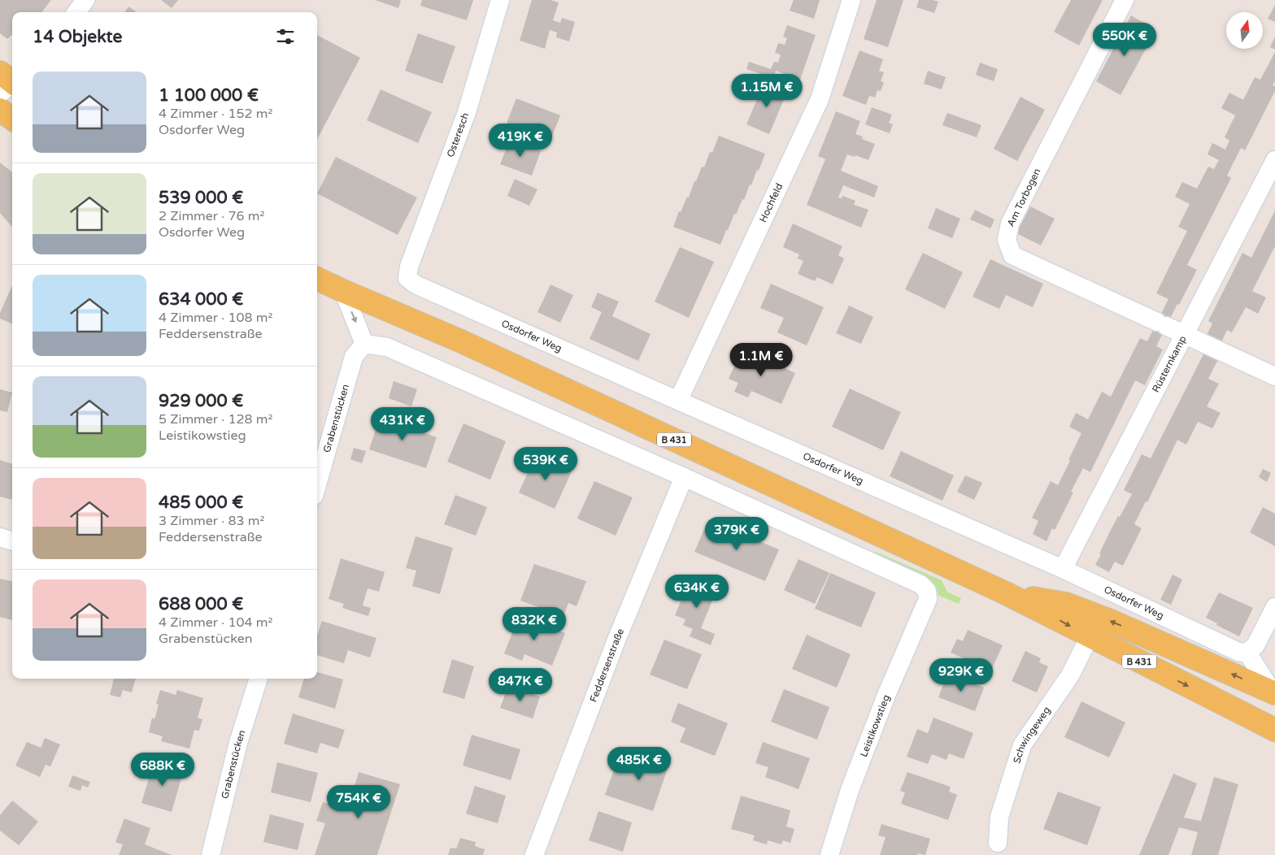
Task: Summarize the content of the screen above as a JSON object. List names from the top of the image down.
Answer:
{
  "streets": {
    "main road": ["B 431"],
    "street": [
      "Osteresch",
      "Am Torbogen",
      "Hochfeld",
      "Osdorfer Weg",
      "Rüsternkamp",
      "Grabenstücken",
      "Feddersenstraße",
      "Leistikowstieg",
      "Schwingeweg"
    ]
  },
  "crossings": [
    ["Osteresch", "Osdorfer Weg"],
    ["Am Torbogen", "Rüsternkamp"],
    ["Hochfeld", "Osdorfer Weg"],
    ["Osdorfer Weg", "Rüsternkamp"],
    ["B 431", "Schwingeweg"],
    ["Feddersenstraße", "Leistikowstieg"]
  ],
  "north": "top",
  "page": {
    "heading": "14 Objekte",
    "price": [
      "550K €",
      "1.15M €",
      "419K €",
      "1.1M €",
      "431K €",
      "539K €",
      "379K €",
      "634K €",
      "832K €",
      "929K €",
      "847K €",
      "485K €",
      "688K €",
      "754K €"
    ],
    "list": [
      {
        "name": "1 100 000 €",
        "note": "4 Zimmer · 152 m² · Osdorfer Weg"
      },
      {
        "name": "539 000 €",
        "note": "2 Zimmer · 76 m² · Osdorfer Weg"
      },
      {
        "name": "634 000 €",
        "note": "4 Zimmer · 108 m² · Feddersenstraße"
      },
      {
        "name": "929 000 €",
        "note": "5 Zimmer · 128 m² · Leistikowstieg"
      },
      {
        "name": "485 000 €",
        "note": "3 Zimmer · 83 m² · Feddersenstraße"
      },
      {
        "name": "688 000 €",
        "note": "4 Zimmer · 104 m² · Grabenstücken"
      }
    ]
  }
}
